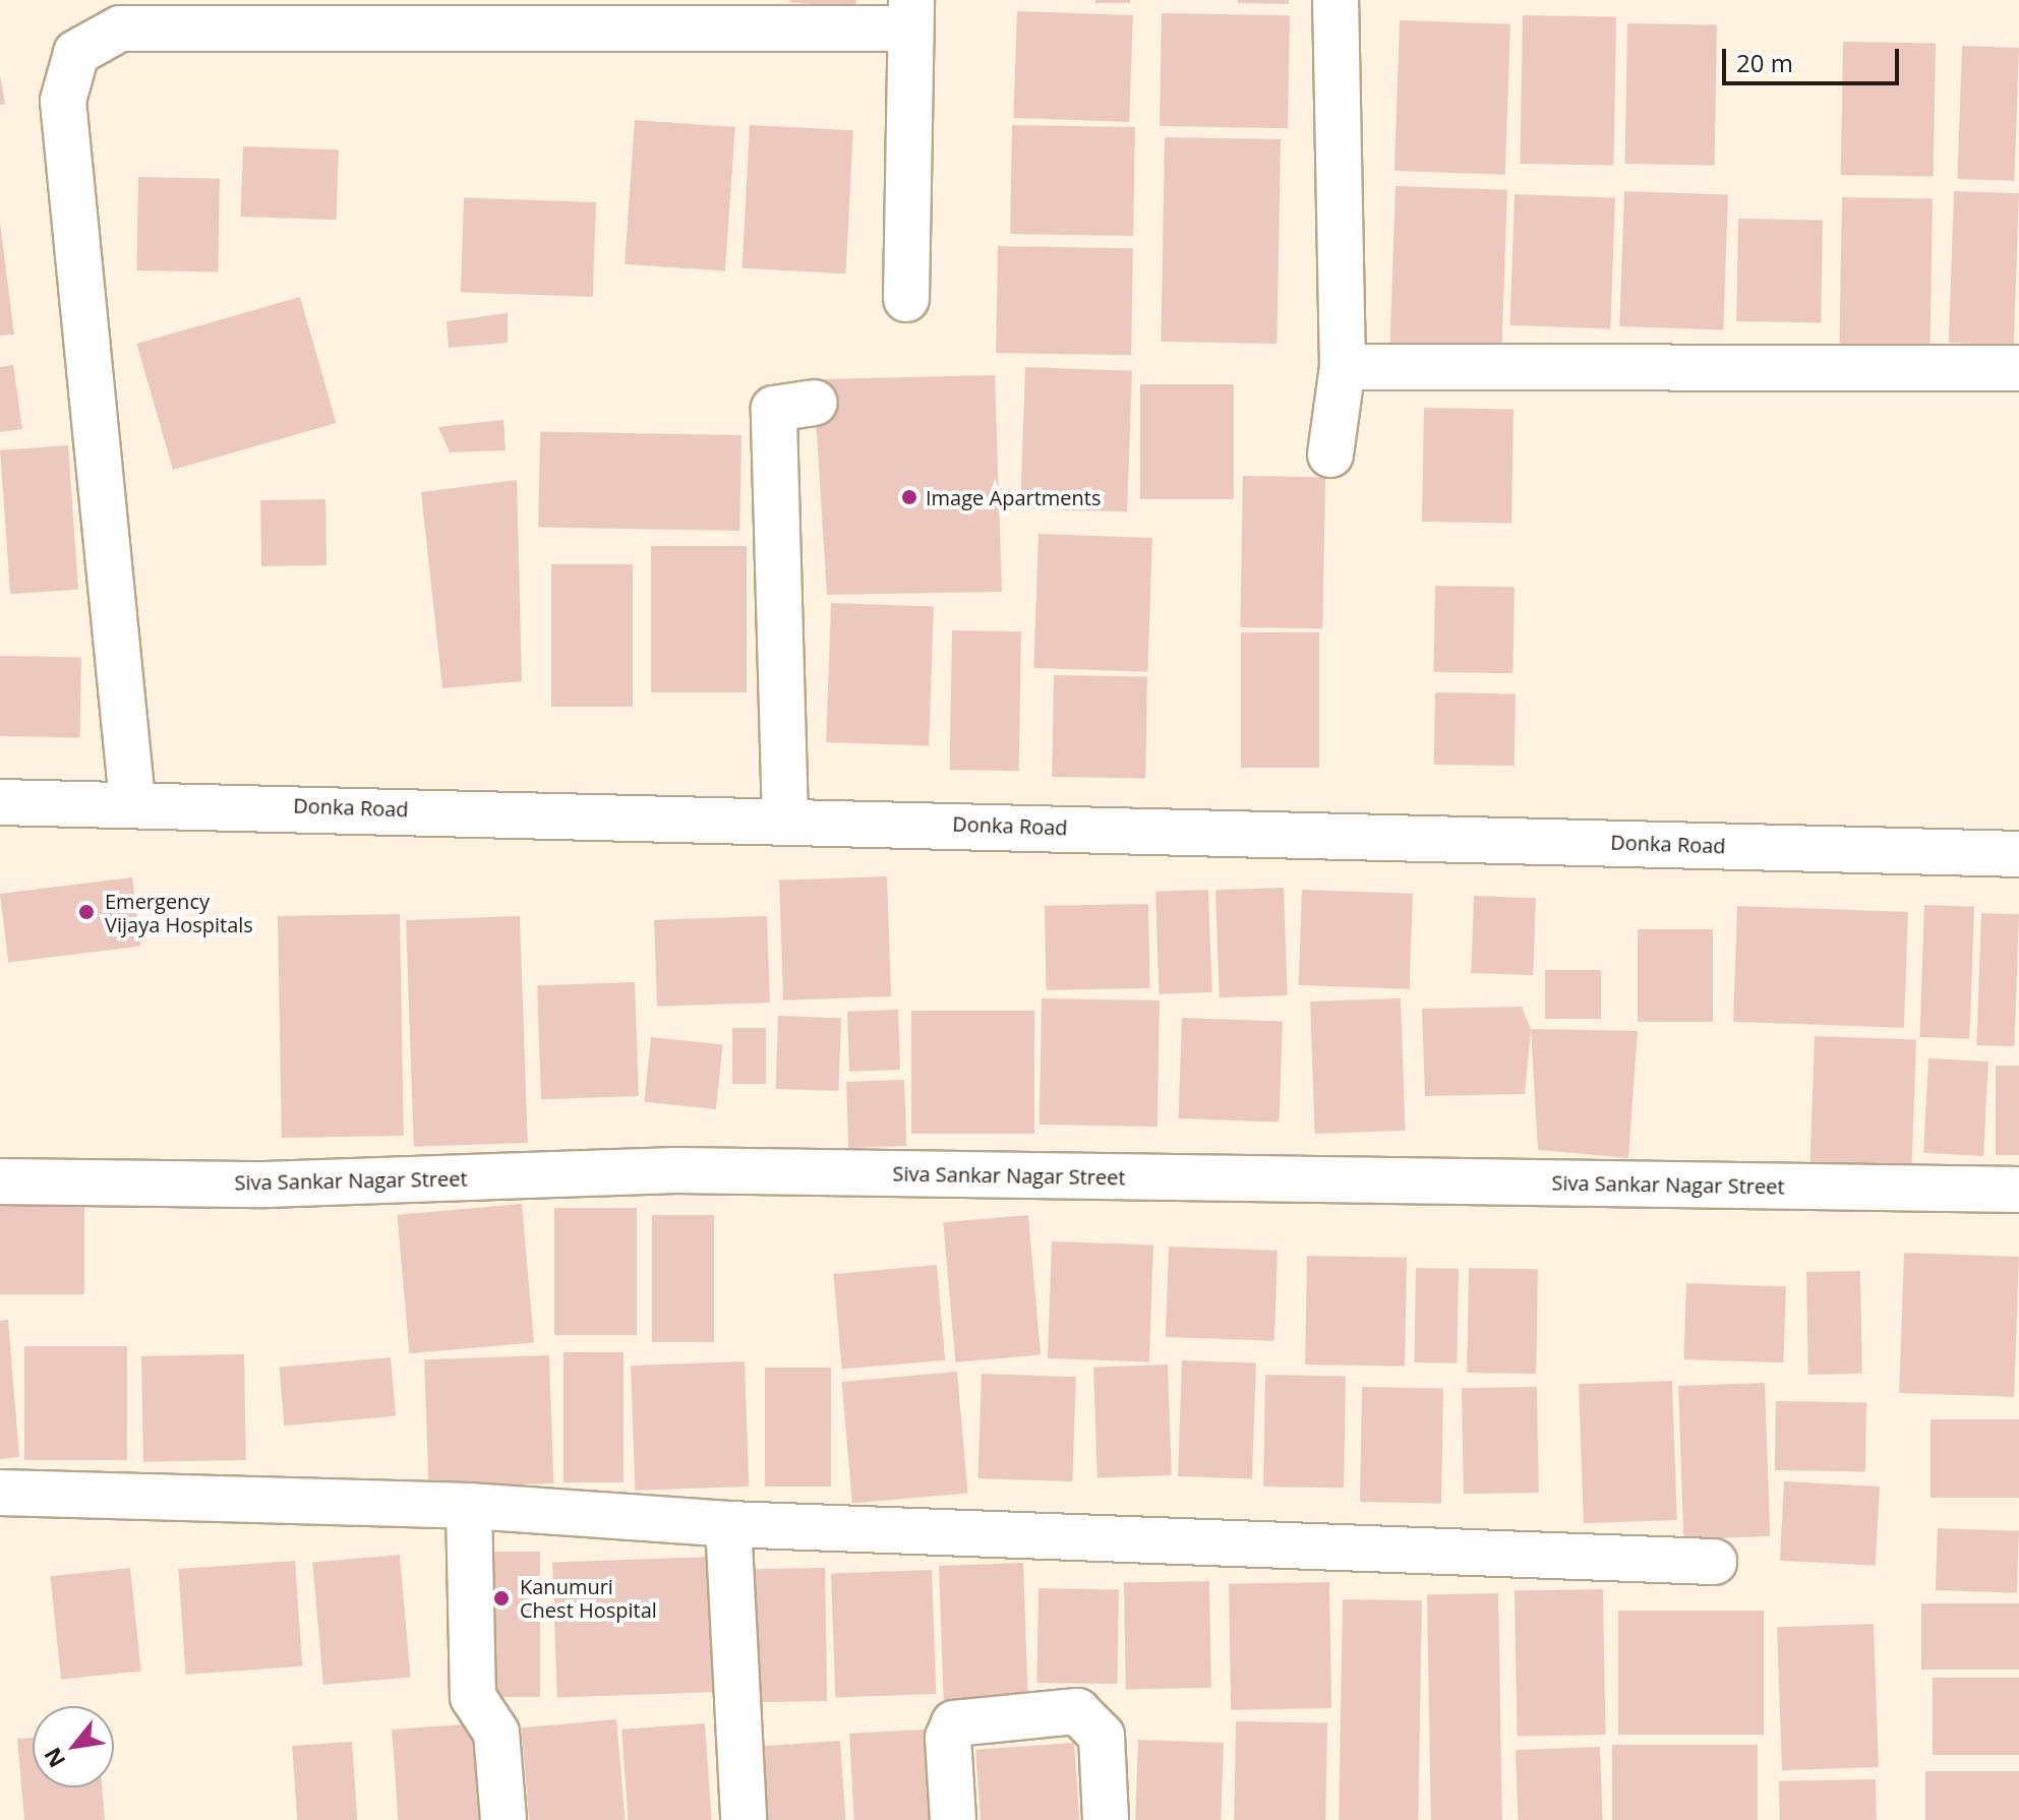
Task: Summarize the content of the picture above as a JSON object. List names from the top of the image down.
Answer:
{
  "streets": {
    "street": ["Donka Road", "Siva Sankar Nagar Street"]
  },
  "places": ["Image Apartments", "Emergency Vijaya Hospitals", "Kanumuri Chest Hospital"],
  "scale_bar": "20 m",
  "north": "bottom left"
}
